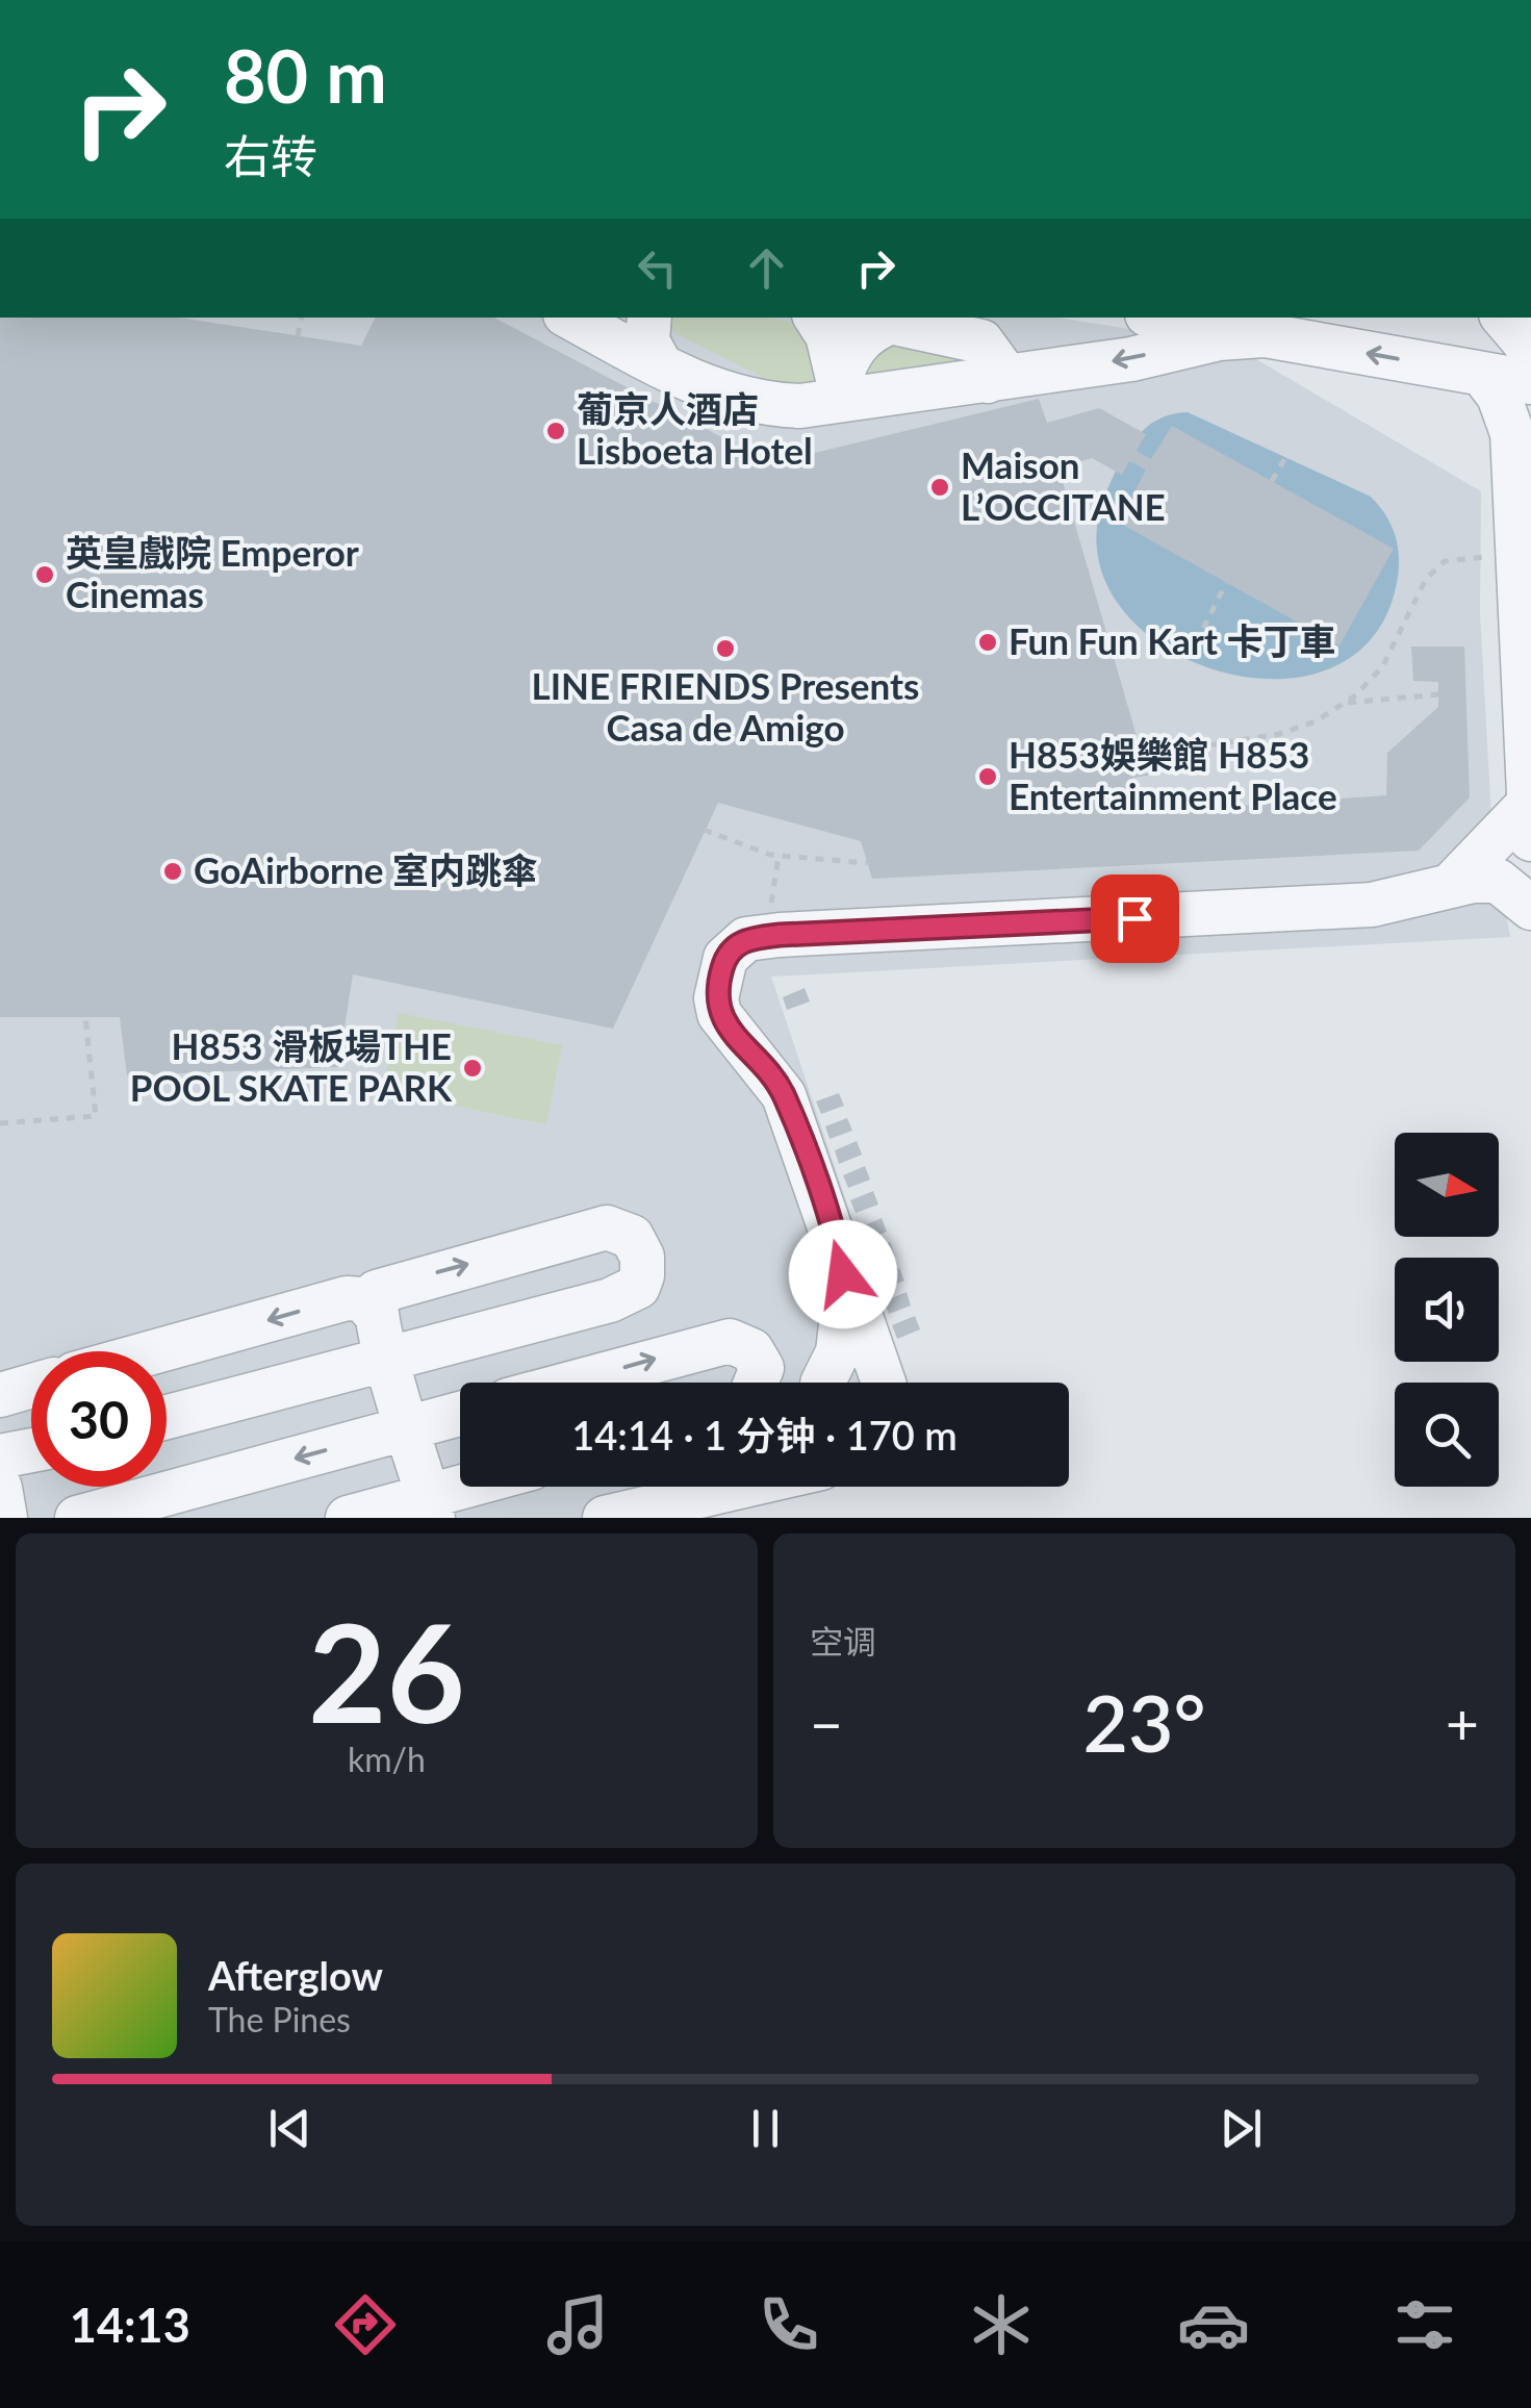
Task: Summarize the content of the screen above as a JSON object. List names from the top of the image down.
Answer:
{
  "places": [
    "葡京人酒店 Lisboeta Hotel",
    "Maison L’OCCITANE",
    "英皇戲院 Emperor Cinemas",
    "Fun Fun Kart 卡丁車",
    "LINE FRIENDS Presents Casa de Amigo",
    "H853娛樂館 H853 Entertainment Place",
    "GoAirborne 室内跳傘",
    "H853 滑板場THE POOL SKATE PARK"
  ],
  "north": "right",
  "page": {
    "turn": ["80 m", "右转"],
    "limit": "30",
    "trip": "14:14 · 1 分钟 · 170 m",
    "tile": [
      ["26", "km/h"],
      "空调"
    ],
    "heat": ["−", "23°", "+"],
    "song": ["Afterglow", "The Pines"],
    "tabs": "14:13"
  }
}
